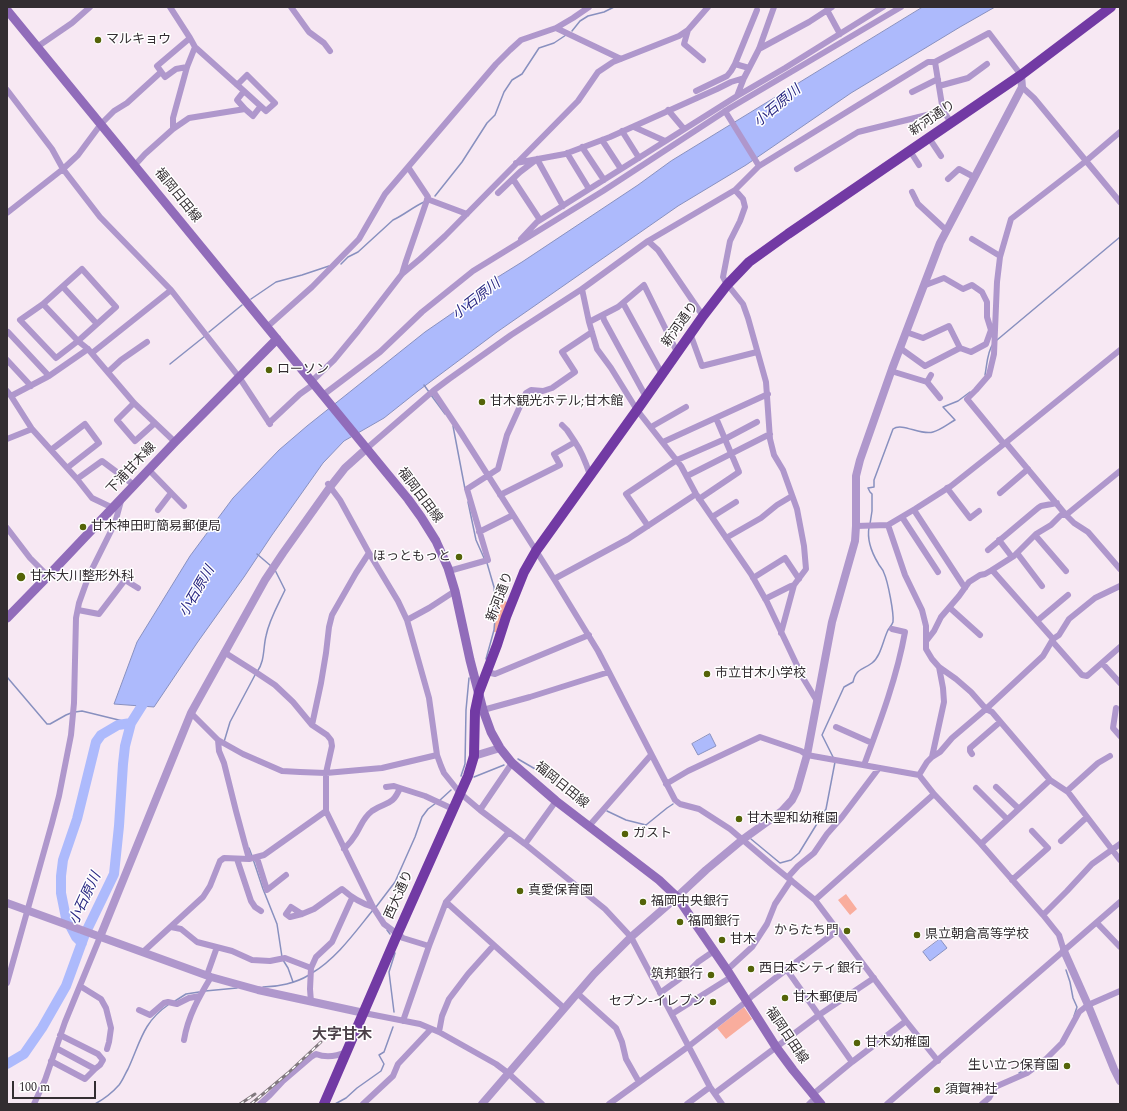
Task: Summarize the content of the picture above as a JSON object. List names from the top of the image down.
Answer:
{
  "streets": {
    "highway": ["新河通り", "西大通り"],
    "main road": ["福岡日田線", "下浦甘木線"]
  },
  "crossings": [
    ["新河通り", "福岡日田線"],
    ["新河通り", "西大通り"],
    ["福岡日田線", "下浦甘木線"],
    ["福岡日田線", "西大通り"]
  ],
  "districts": ["大字甘木"],
  "water": ["小石原川"],
  "places": [
    "マルキョウ",
    "ローソン",
    "甘木観光ホテル;甘木館",
    "甘木神田町簡易郵便局",
    "ほっともっと",
    "甘木大川整形外科",
    "市立甘木小学校",
    "甘木聖和幼稚園",
    "ガスト",
    "真愛保育園",
    "福岡中央銀行",
    "福岡銀行",
    "からたち門",
    "県立朝倉高等学校",
    "甘木",
    "西日本シティ銀行",
    "筑邦銀行",
    "甘木郵便局",
    "セブン-イレブン",
    "甘木幼稚園",
    "生い立つ保育園",
    "須賀神社"
  ],
  "scale_bar": "100 m"
}
